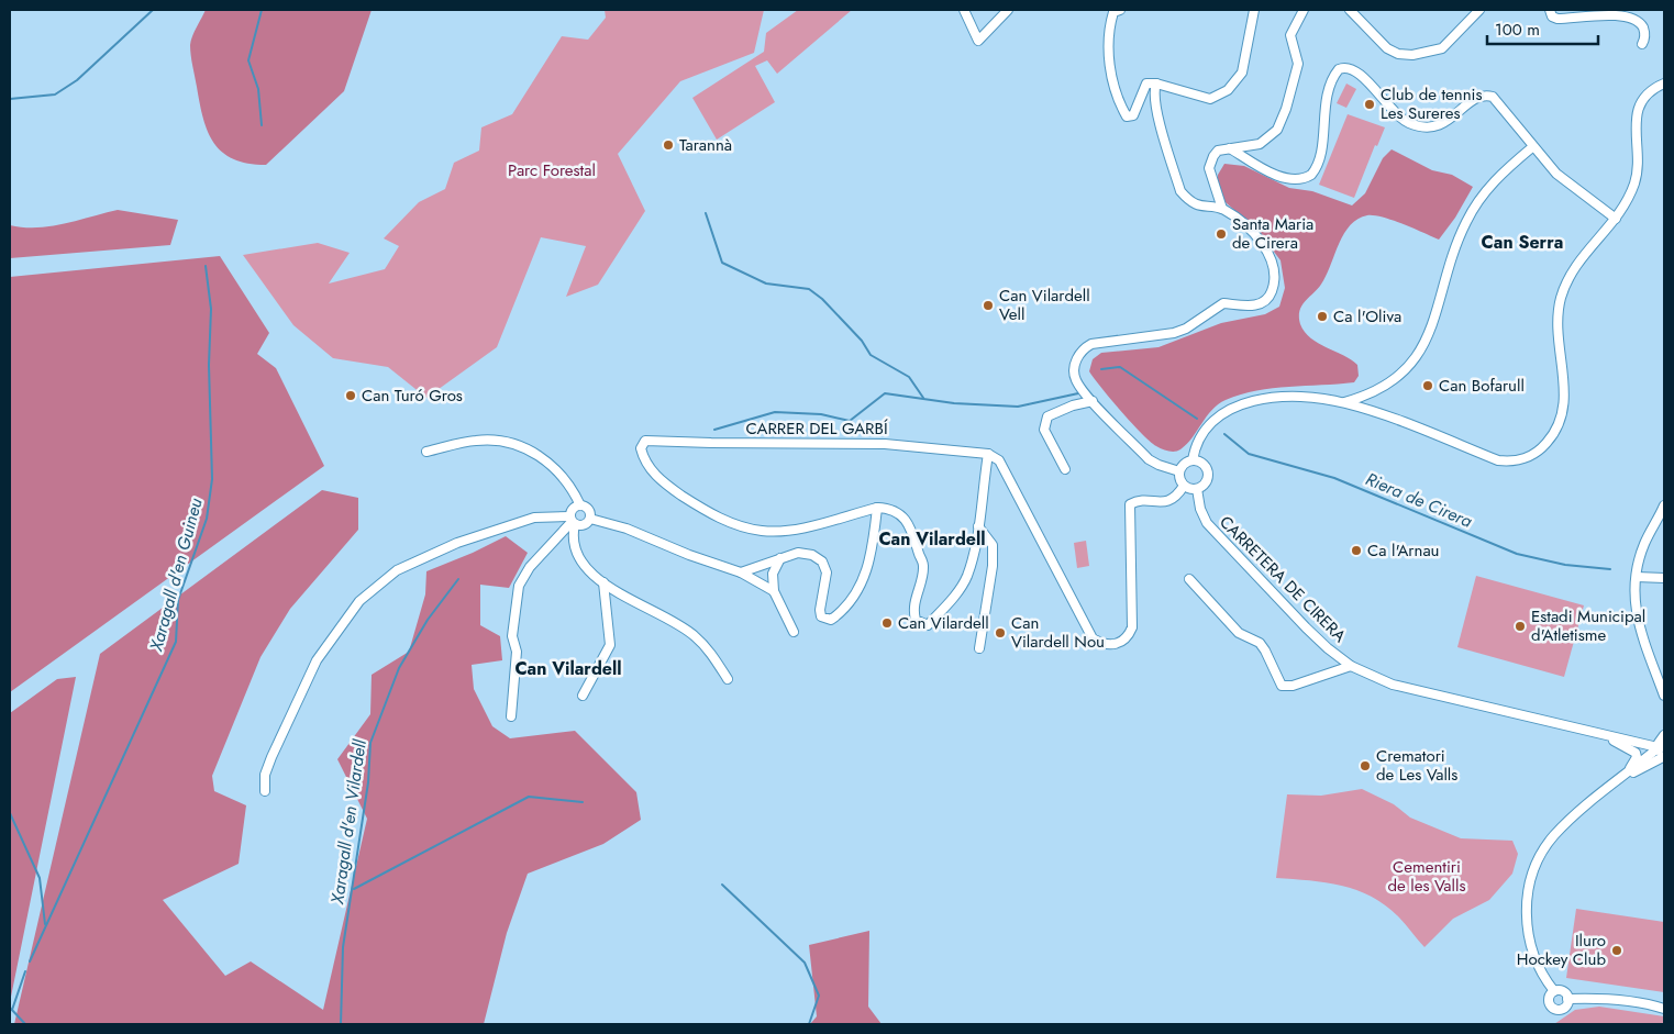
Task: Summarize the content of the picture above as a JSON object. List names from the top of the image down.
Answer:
{
  "streets": {
    "street": ["CARRER DEL GARBÍ", "CARRETERA DE CIRERA"]
  },
  "districts": ["Can Serra", "Can Vilardell", "Can Vilardell"],
  "water": ["Riera de Cirera", "Xaragall d'en Guineu", "Xaragall d'en Vilardell"],
  "parks": ["Parc Forestal", "Cementiri de les Valls"],
  "places": [
    "Club de tennis Les Sureres",
    "Tarannà",
    "Santa Maria de Cirera",
    "Can Vilardell Vell",
    "Ca l'Oliva",
    "Can Bofarull",
    "Can Turó Gros",
    "Ca l'Arnau",
    "Can Vilardell",
    "Estadi Municipal d'Atletisme",
    "Can Vilardell Nou",
    "Crematori de Les Valls",
    "Iluro Hockey Club"
  ],
  "scale_bar": "100 m"
}
